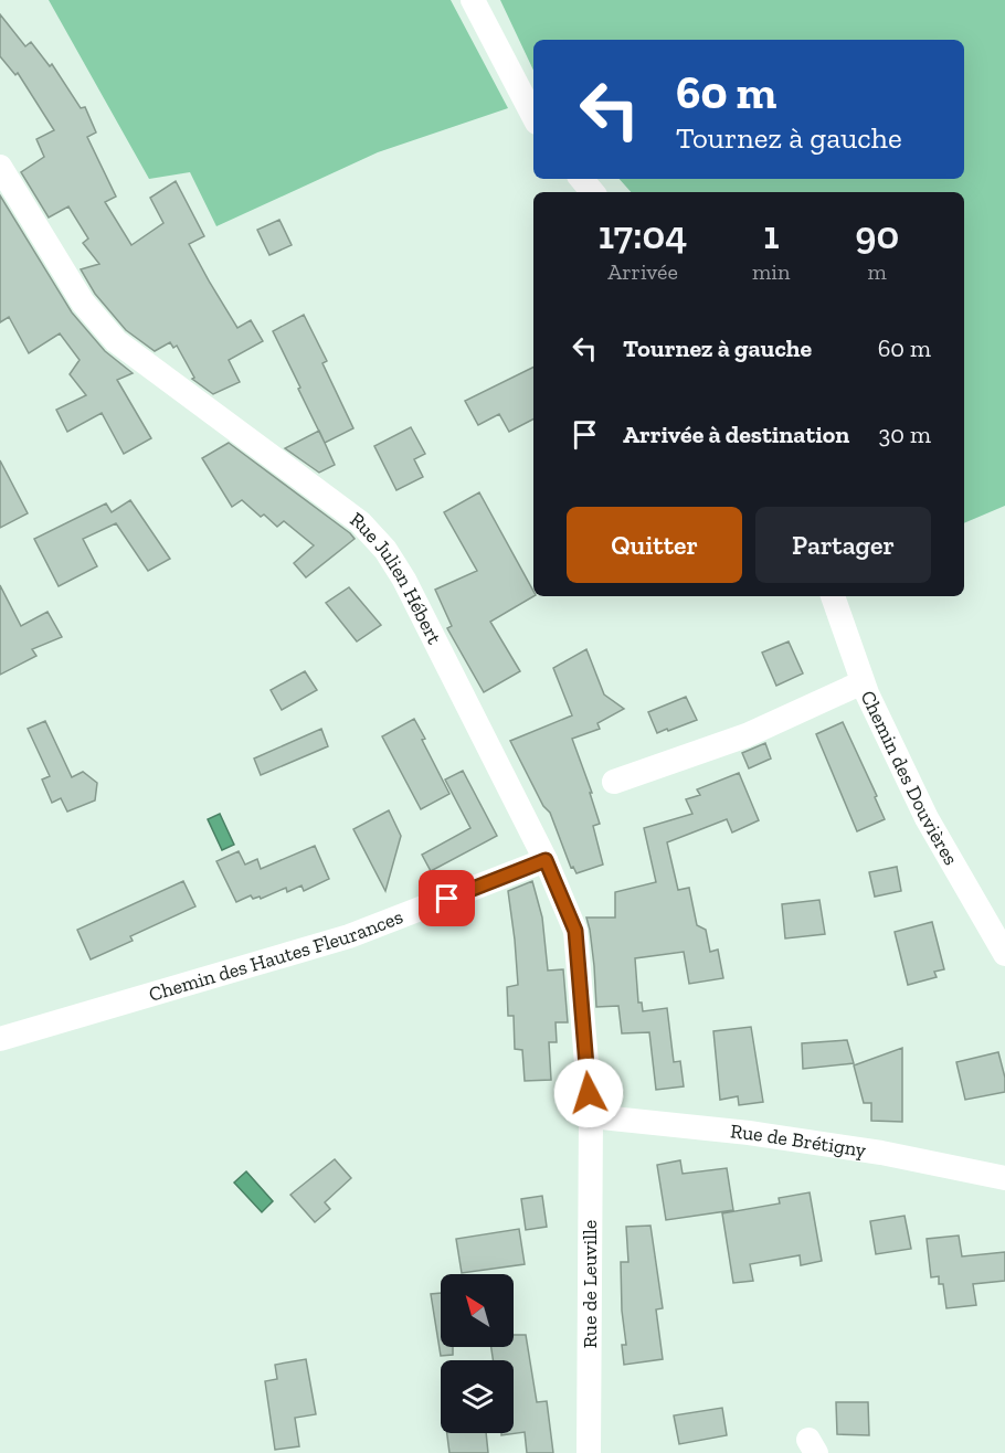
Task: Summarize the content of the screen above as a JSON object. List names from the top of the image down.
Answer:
{
  "streets": {
    "street": [
      "Rue Julien Hébert",
      "Chemin des Douvières",
      "Chemin des Hautes Fleurances",
      "Rue de Brétigny",
      "Rue de Leuville"
    ]
  },
  "crossings": [
    ["Rue Julien Hébert", "Chemin des Hautes Fleurances"],
    ["Rue Julien Hébert", "Rue de Brétigny"],
    ["Rue Julien Hébert", "Rue de Leuville"],
    ["Rue de Brétigny", "Rue de Leuville"]
  ],
  "north": "top left",
  "page": {
    "turn": ["60 m", "Tournez à gauche"],
    "eta": [
      "17:04",
      "Arrivée",
      "1",
      "min",
      "90",
      "m"
    ],
    "list": [
      {
        "name": "Tournez à gauche",
        "value": "60 m"
      },
      {
        "name": "Arrivée à destination",
        "value": "30 m"
      }
    ],
    "buttons": ["Quitter", "Partager"]
  }
}
